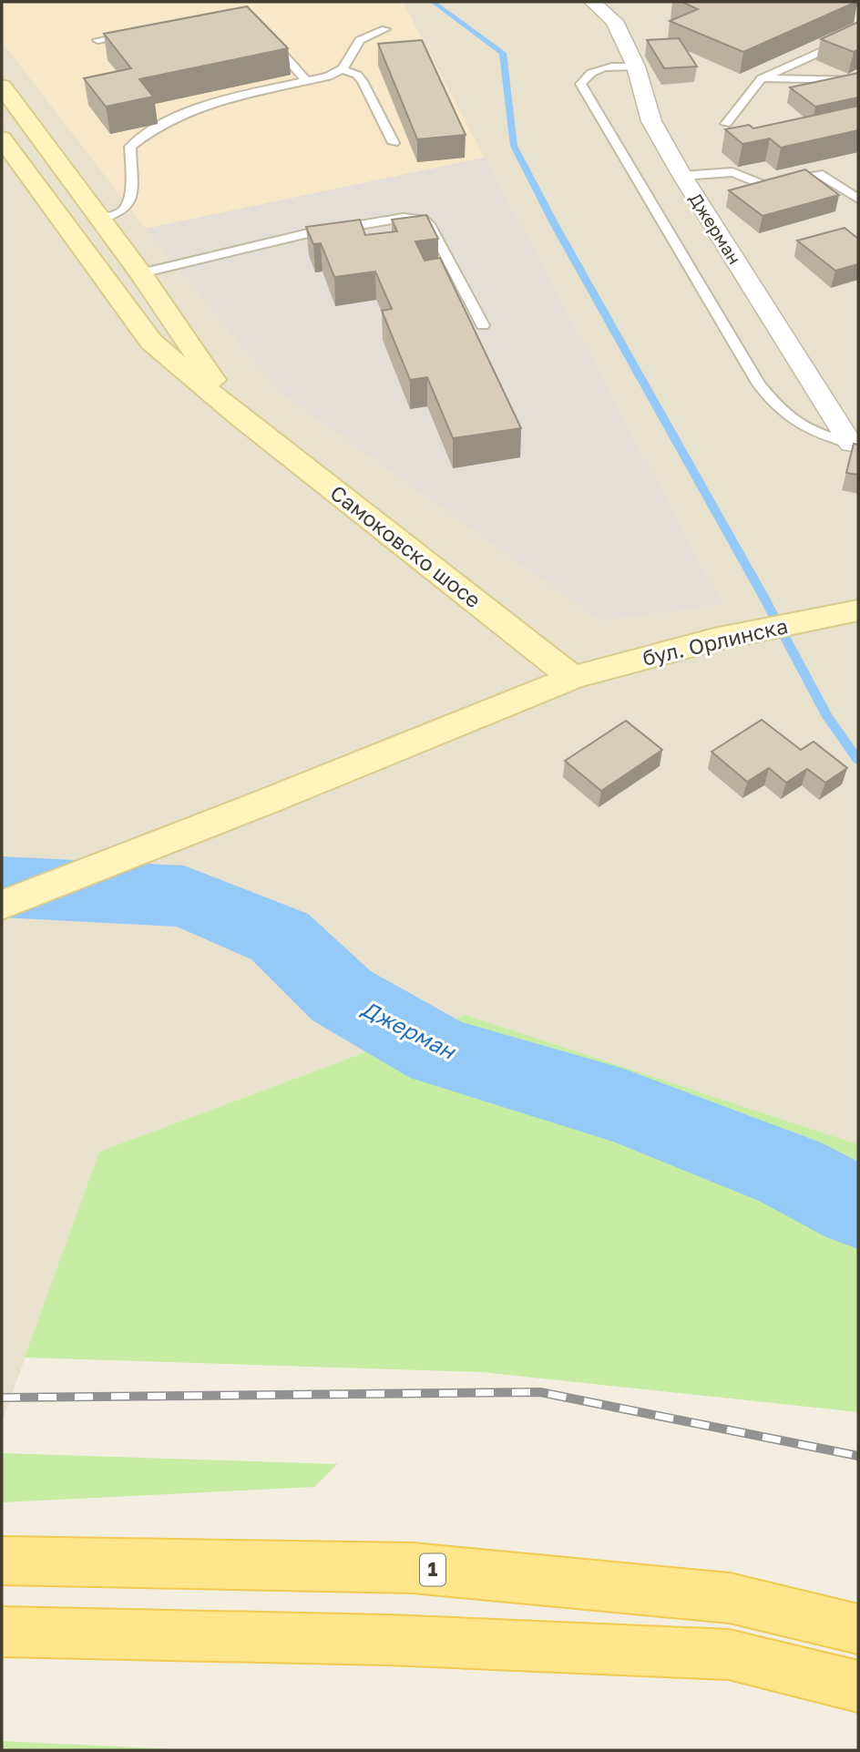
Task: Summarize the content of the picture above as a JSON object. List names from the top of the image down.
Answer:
{
  "streets": {
    "main road": ["Самоковско шосе", "бул. Орлинска", "1"],
    "street": ["Джерман"]
  },
  "crossings": [
    ["Самоковско шосе", "бул. Орлинска"]
  ],
  "water": ["Джерман"]
}
